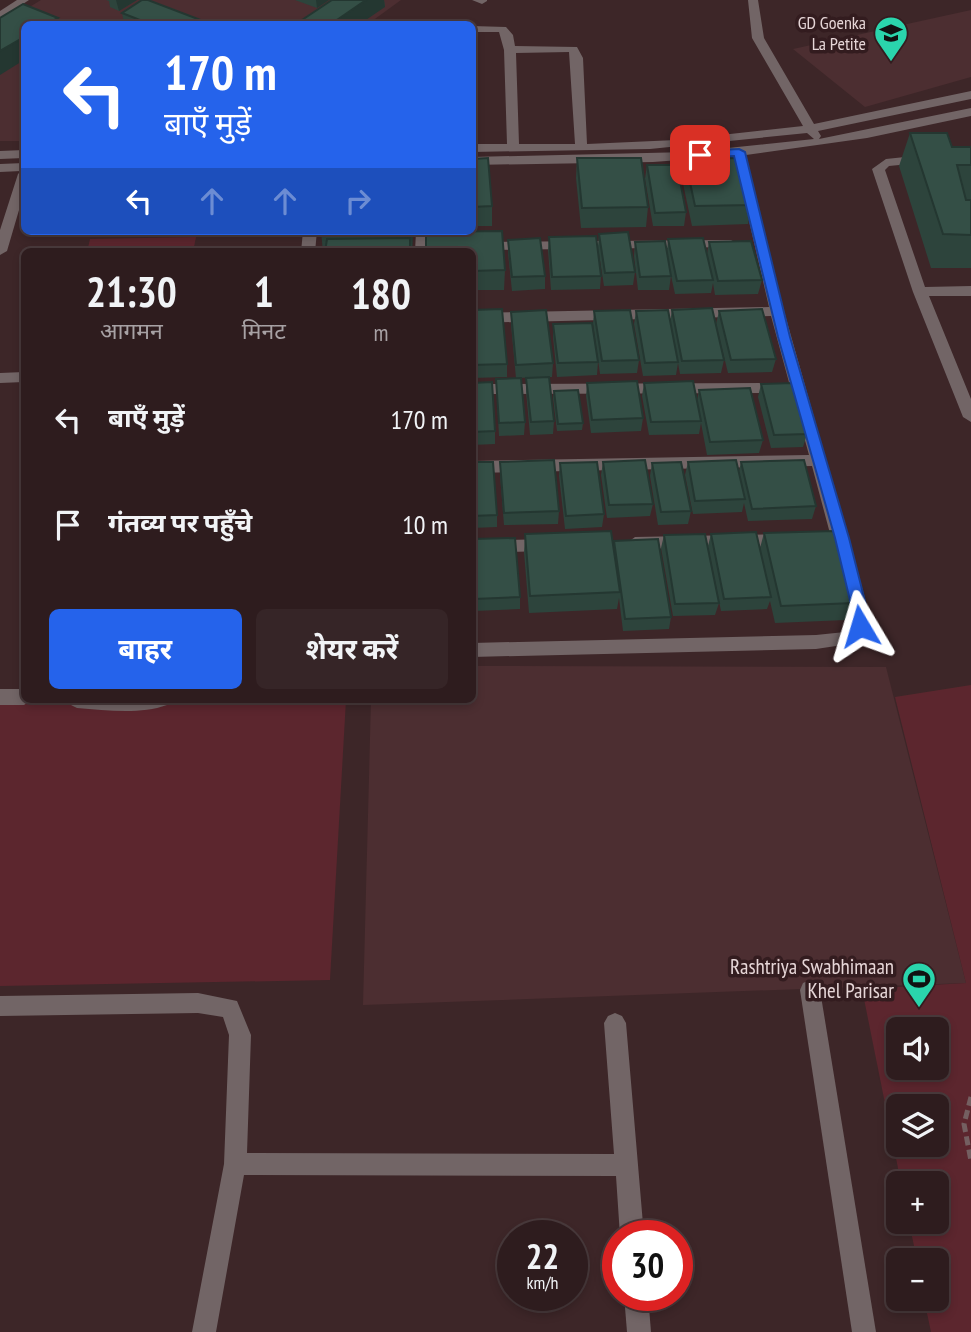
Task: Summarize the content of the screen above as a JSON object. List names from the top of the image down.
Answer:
{
  "places": {
    "school or university": ["GD Goenka La Petite"],
    "sports": ["Rashtriya Swabhimaan Khel Parisar"]
  },
  "page": {
    "turn": ["170 m", "बाएँ मुड़ें"],
    "eta": [
      "21:30",
      "आगमन",
      "1",
      "मिनट",
      "180",
      "m"
    ],
    "list": [
      {
        "name": "बाएँ मुड़ें",
        "value": "170 m"
      },
      {
        "name": "गंतव्य पर पहुँचे",
        "value": "10 m"
      }
    ],
    "buttons": ["बाहर", "शेयर करें"],
    "map_buttons": ["+", "−"],
    "speed": "22 km/h",
    "limit": "30"
  }
}
